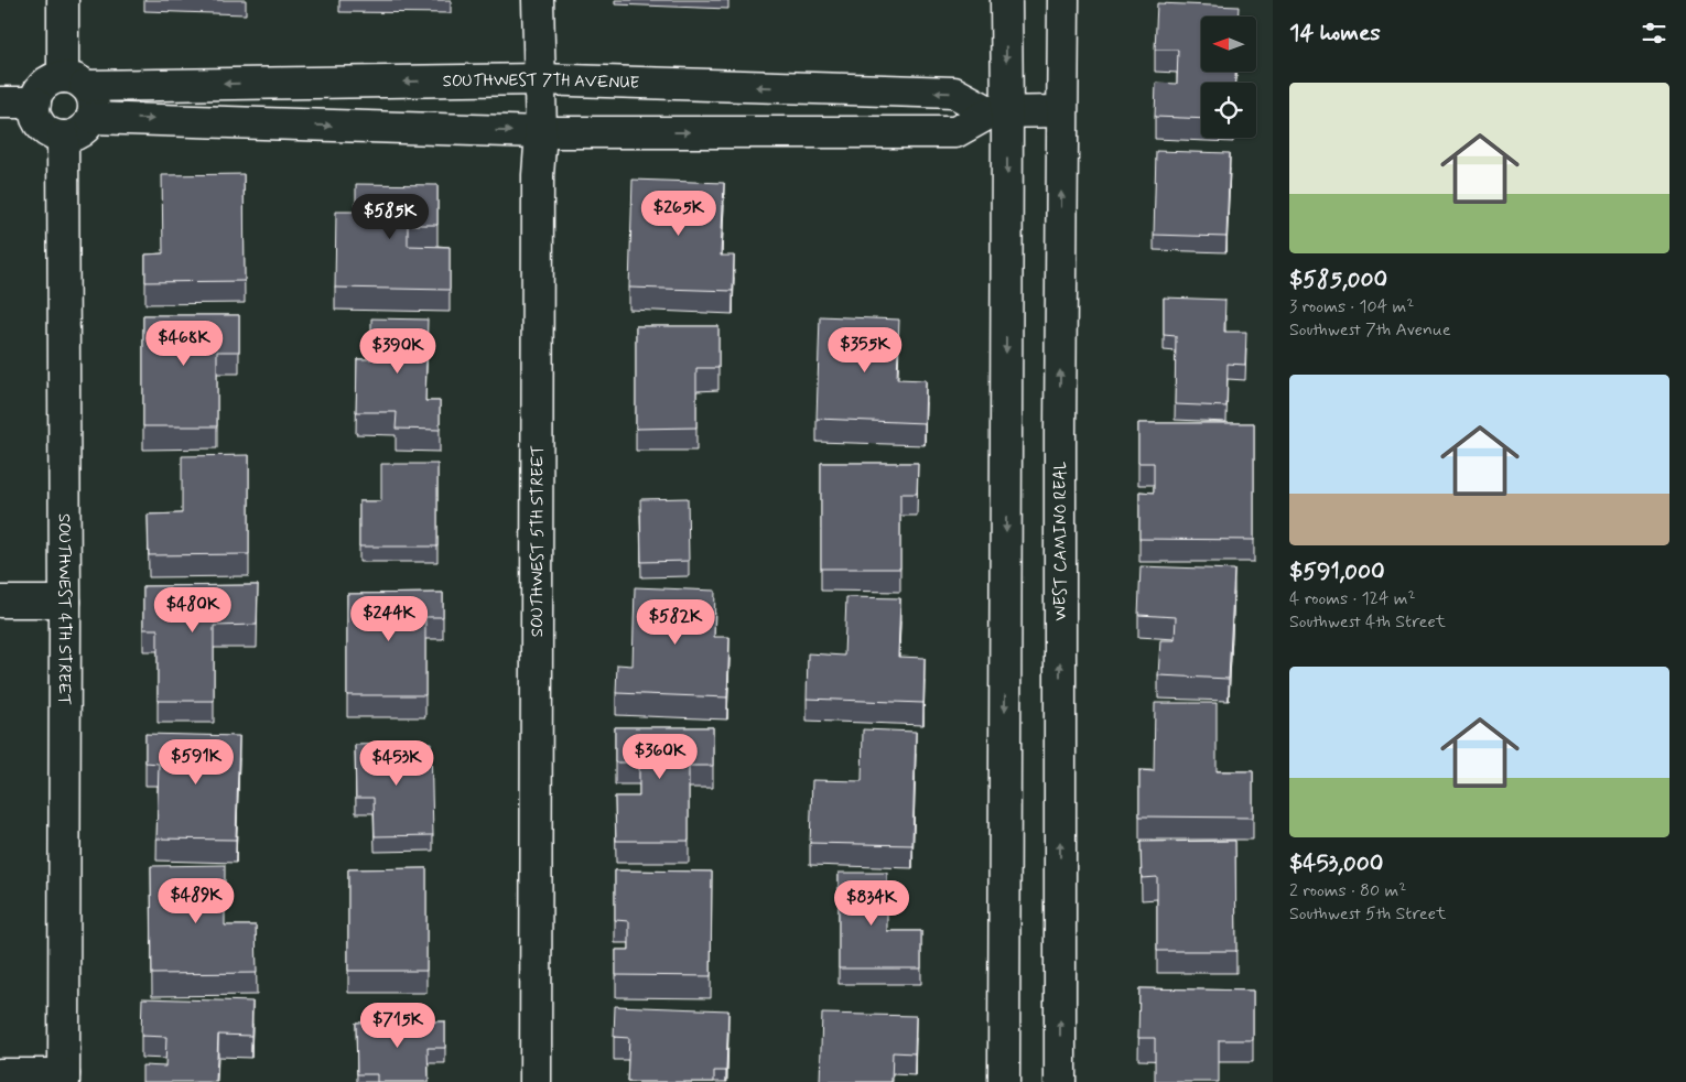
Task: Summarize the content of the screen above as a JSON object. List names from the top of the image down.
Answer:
{
  "streets": {
    "street": [
      "SOUTHWEST 7TH AVENUE",
      "SOUTHWEST 5TH STREET",
      "WEST CAMINO REAL",
      "SOUTHWEST 4TH STREET"
    ]
  },
  "crossings": [
    ["SOUTHWEST 7TH AVENUE", "SOUTHWEST 5TH STREET"],
    ["SOUTHWEST 7TH AVENUE", "WEST CAMINO REAL"],
    ["SOUTHWEST 7TH AVENUE", "SOUTHWEST 4TH STREET"]
  ],
  "north": "left",
  "page": {
    "heading": "14 homes",
    "list": [
      {
        "name": "$585,000",
        "note": "3 rooms · 104 m² · Southwest 7th Avenue"
      },
      {
        "name": "$591,000",
        "note": "4 rooms · 124 m² · Southwest 4th Street"
      },
      {
        "name": "$453,000",
        "note": "2 rooms · 80 m² · Southwest 5th Street"
      }
    ],
    "price": [
      "$265K",
      "$585K",
      "$468K",
      "$355K",
      "$390K",
      "$480K",
      "$244K",
      "$582K",
      "$360K",
      "$591K",
      "$453K",
      "$489K",
      "$834K",
      "$715K"
    ]
  }
}
